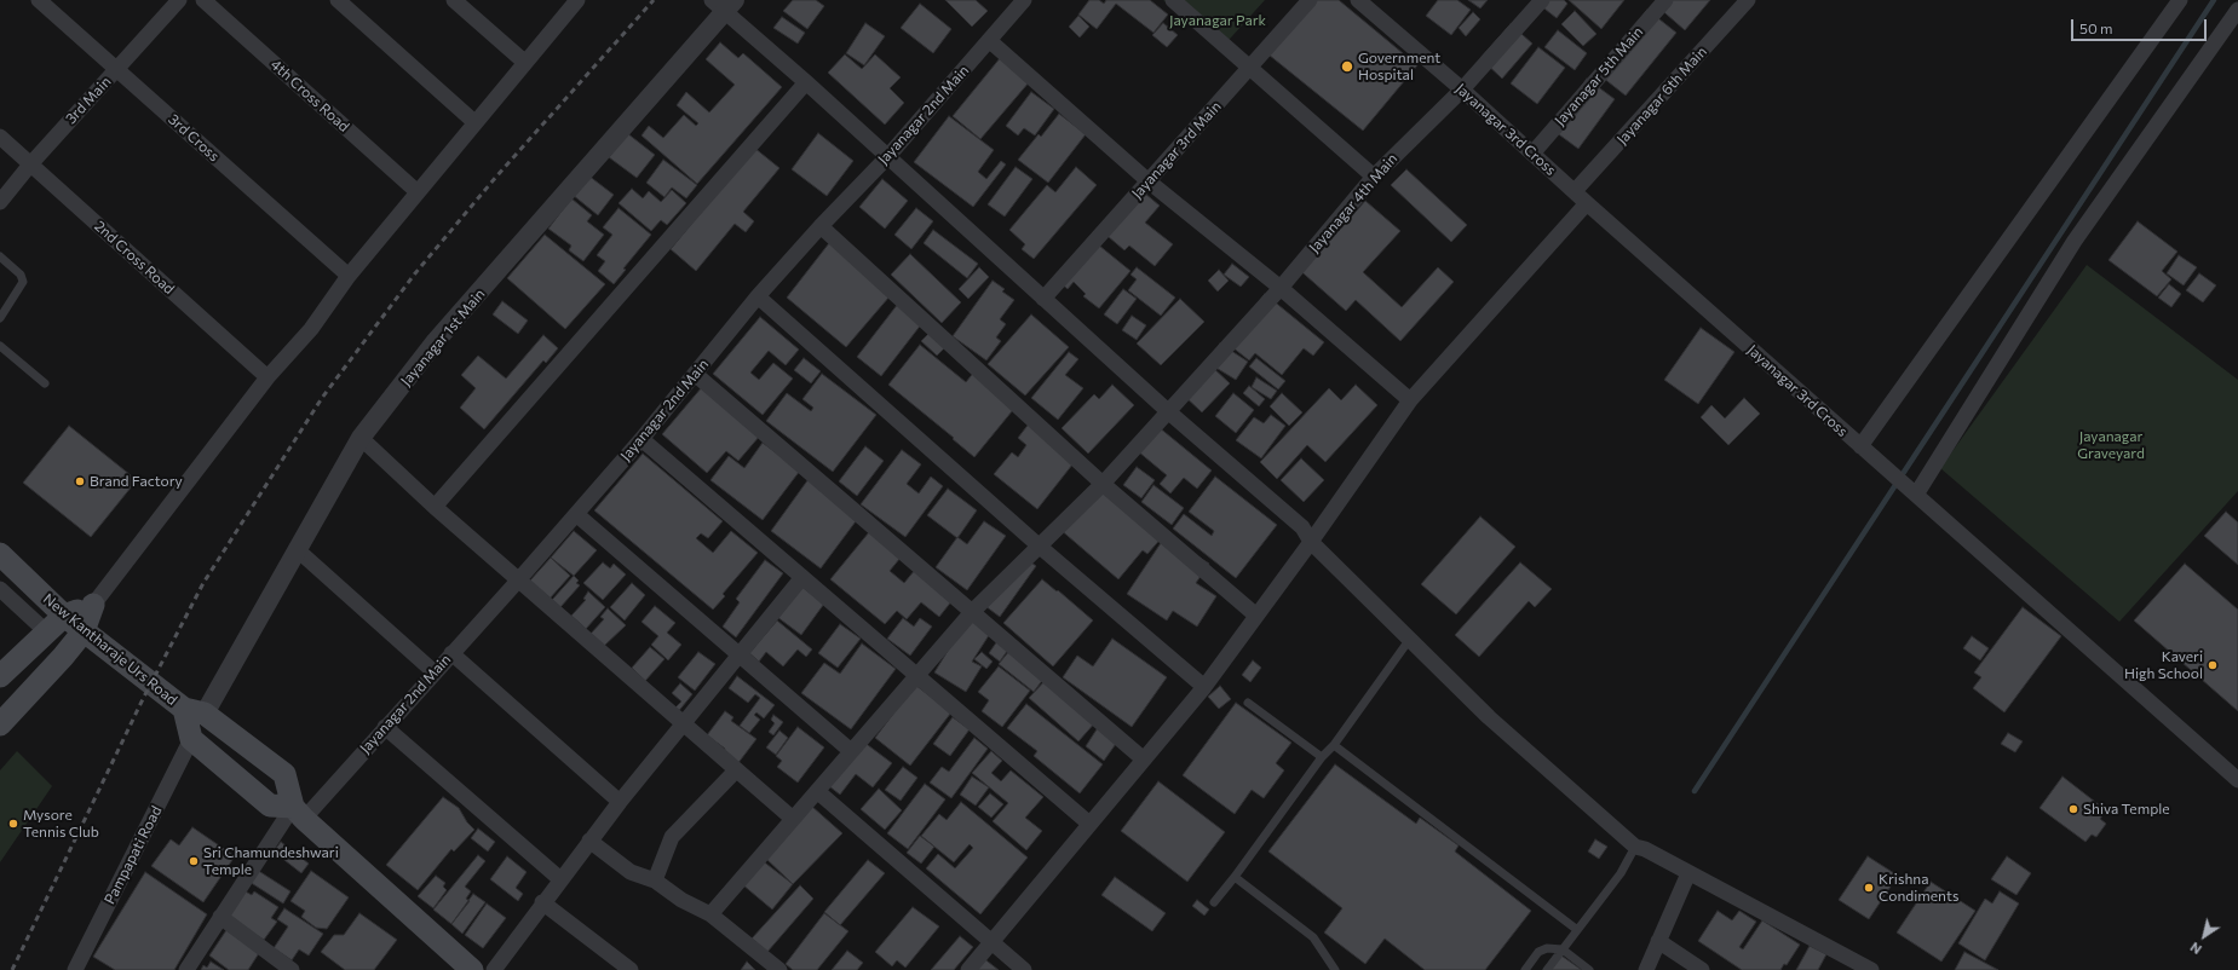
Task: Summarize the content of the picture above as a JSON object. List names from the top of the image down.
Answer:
{
  "streets": {
    "main road": ["New Kantharaje Urs Road"],
    "street": [
      "Jayanagar 5th Main",
      "4th Cross Road",
      "Jayanagar 6th Main",
      "3rd Main",
      "Jayanagar 2nd Main",
      "Jayanagar 3rd Cross",
      "3rd Cross",
      "Jayanagar 3rd Main",
      "Jayanagar 4th Main",
      "2nd Cross Road",
      "Jayanagar 1st Main",
      "Pampapati Road"
    ]
  },
  "crossings": [
    ["Jayanagar 5th Main", "Jayanagar 3rd Cross"],
    ["Jayanagar 6th Main", "Jayanagar 3rd Cross"],
    ["3rd Main", "3rd Cross"],
    ["3rd Main", "2nd Cross Road"],
    ["Jayanagar 3rd Cross", "Jayanagar 4th Main"],
    ["Jayanagar 1st Main", "New Kantharaje Urs Road"],
    ["New Kantharaje Urs Road", "Pampapati Road"]
  ],
  "parks": ["Jayanagar Park", "Jayanagar Graveyard"],
  "places": [
    "Government Hospital",
    "Brand Factory",
    "Kaveri High School",
    "Shiva Temple",
    "Mysore Tennis Club",
    "Sri Chamundeshwari Temple",
    "Krishna Condiments"
  ],
  "scale_bar": "50 m",
  "north": "bottom left"
}
